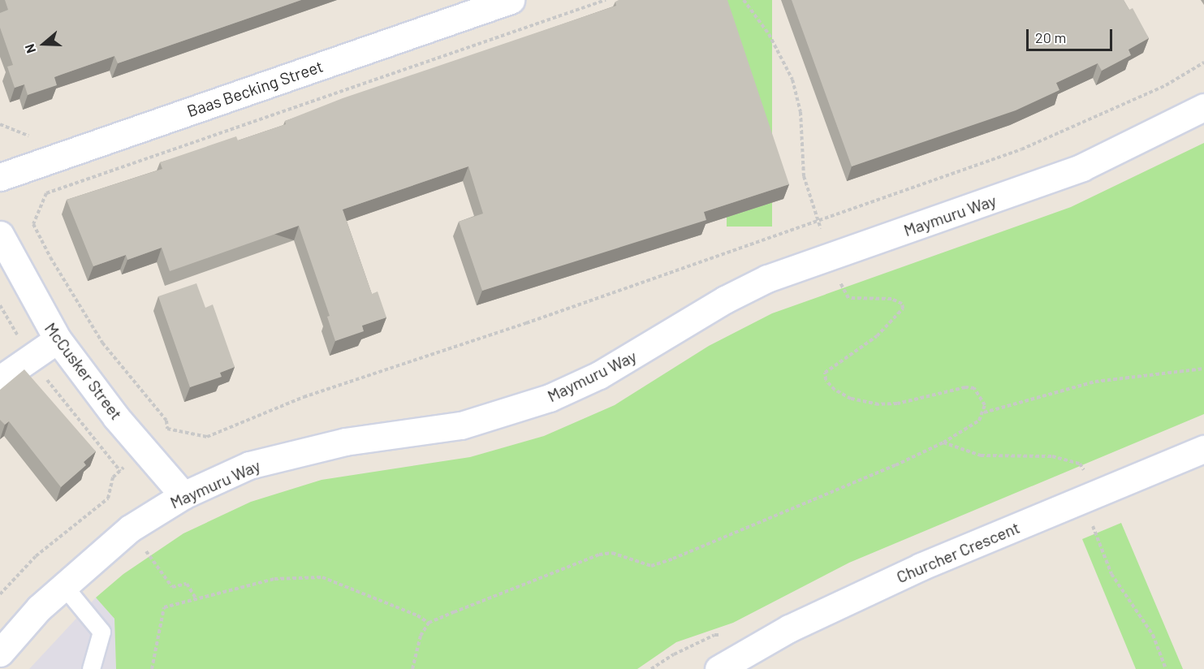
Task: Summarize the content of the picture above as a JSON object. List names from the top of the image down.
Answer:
{
  "streets": {
    "street": [
      "Baas Becking Street",
      "Maymuru Way",
      "McCusker Street",
      "Churcher Crescent"
    ]
  },
  "crossings": [
    ["Maymuru Way", "McCusker Street"]
  ],
  "scale_bar": "20 m",
  "north": "left"
}
